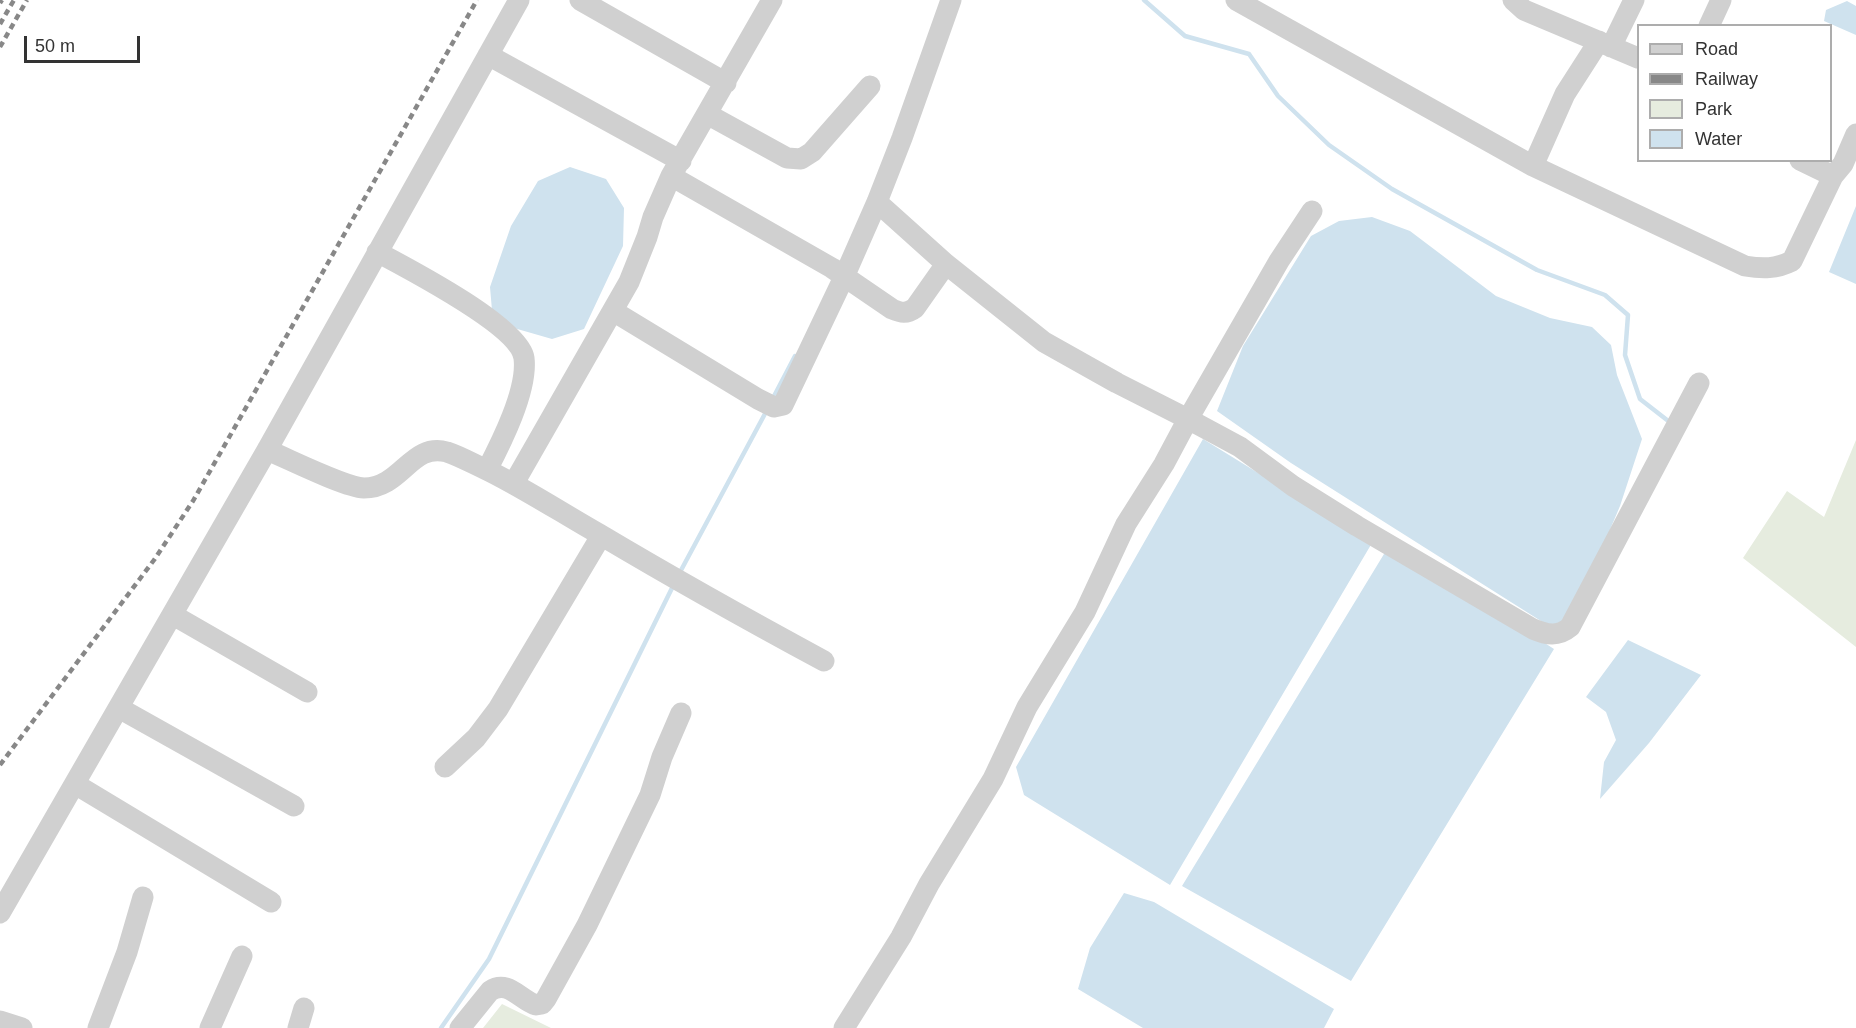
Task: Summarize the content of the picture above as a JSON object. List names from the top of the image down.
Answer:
{
  "legend": [
    "Road",
    "Railway",
    "Park",
    "Water"
  ],
  "scale_bar": "50 m"
}
